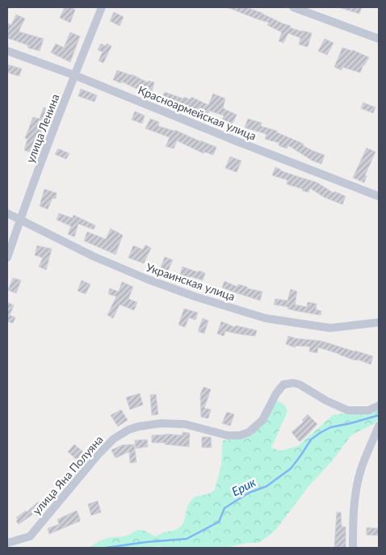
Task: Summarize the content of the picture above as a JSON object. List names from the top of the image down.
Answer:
{
  "streets": {
    "street": [
      "Красноармейская улица",
      "улица Ленина",
      "Украинская улица",
      "улица Яна Полуяна"
    ]
  },
  "crossings": [
    ["Красноармейская улица", "улица Ленина"],
    ["улица Ленина", "Украинская улица"]
  ],
  "water": ["Ерик"]
}
